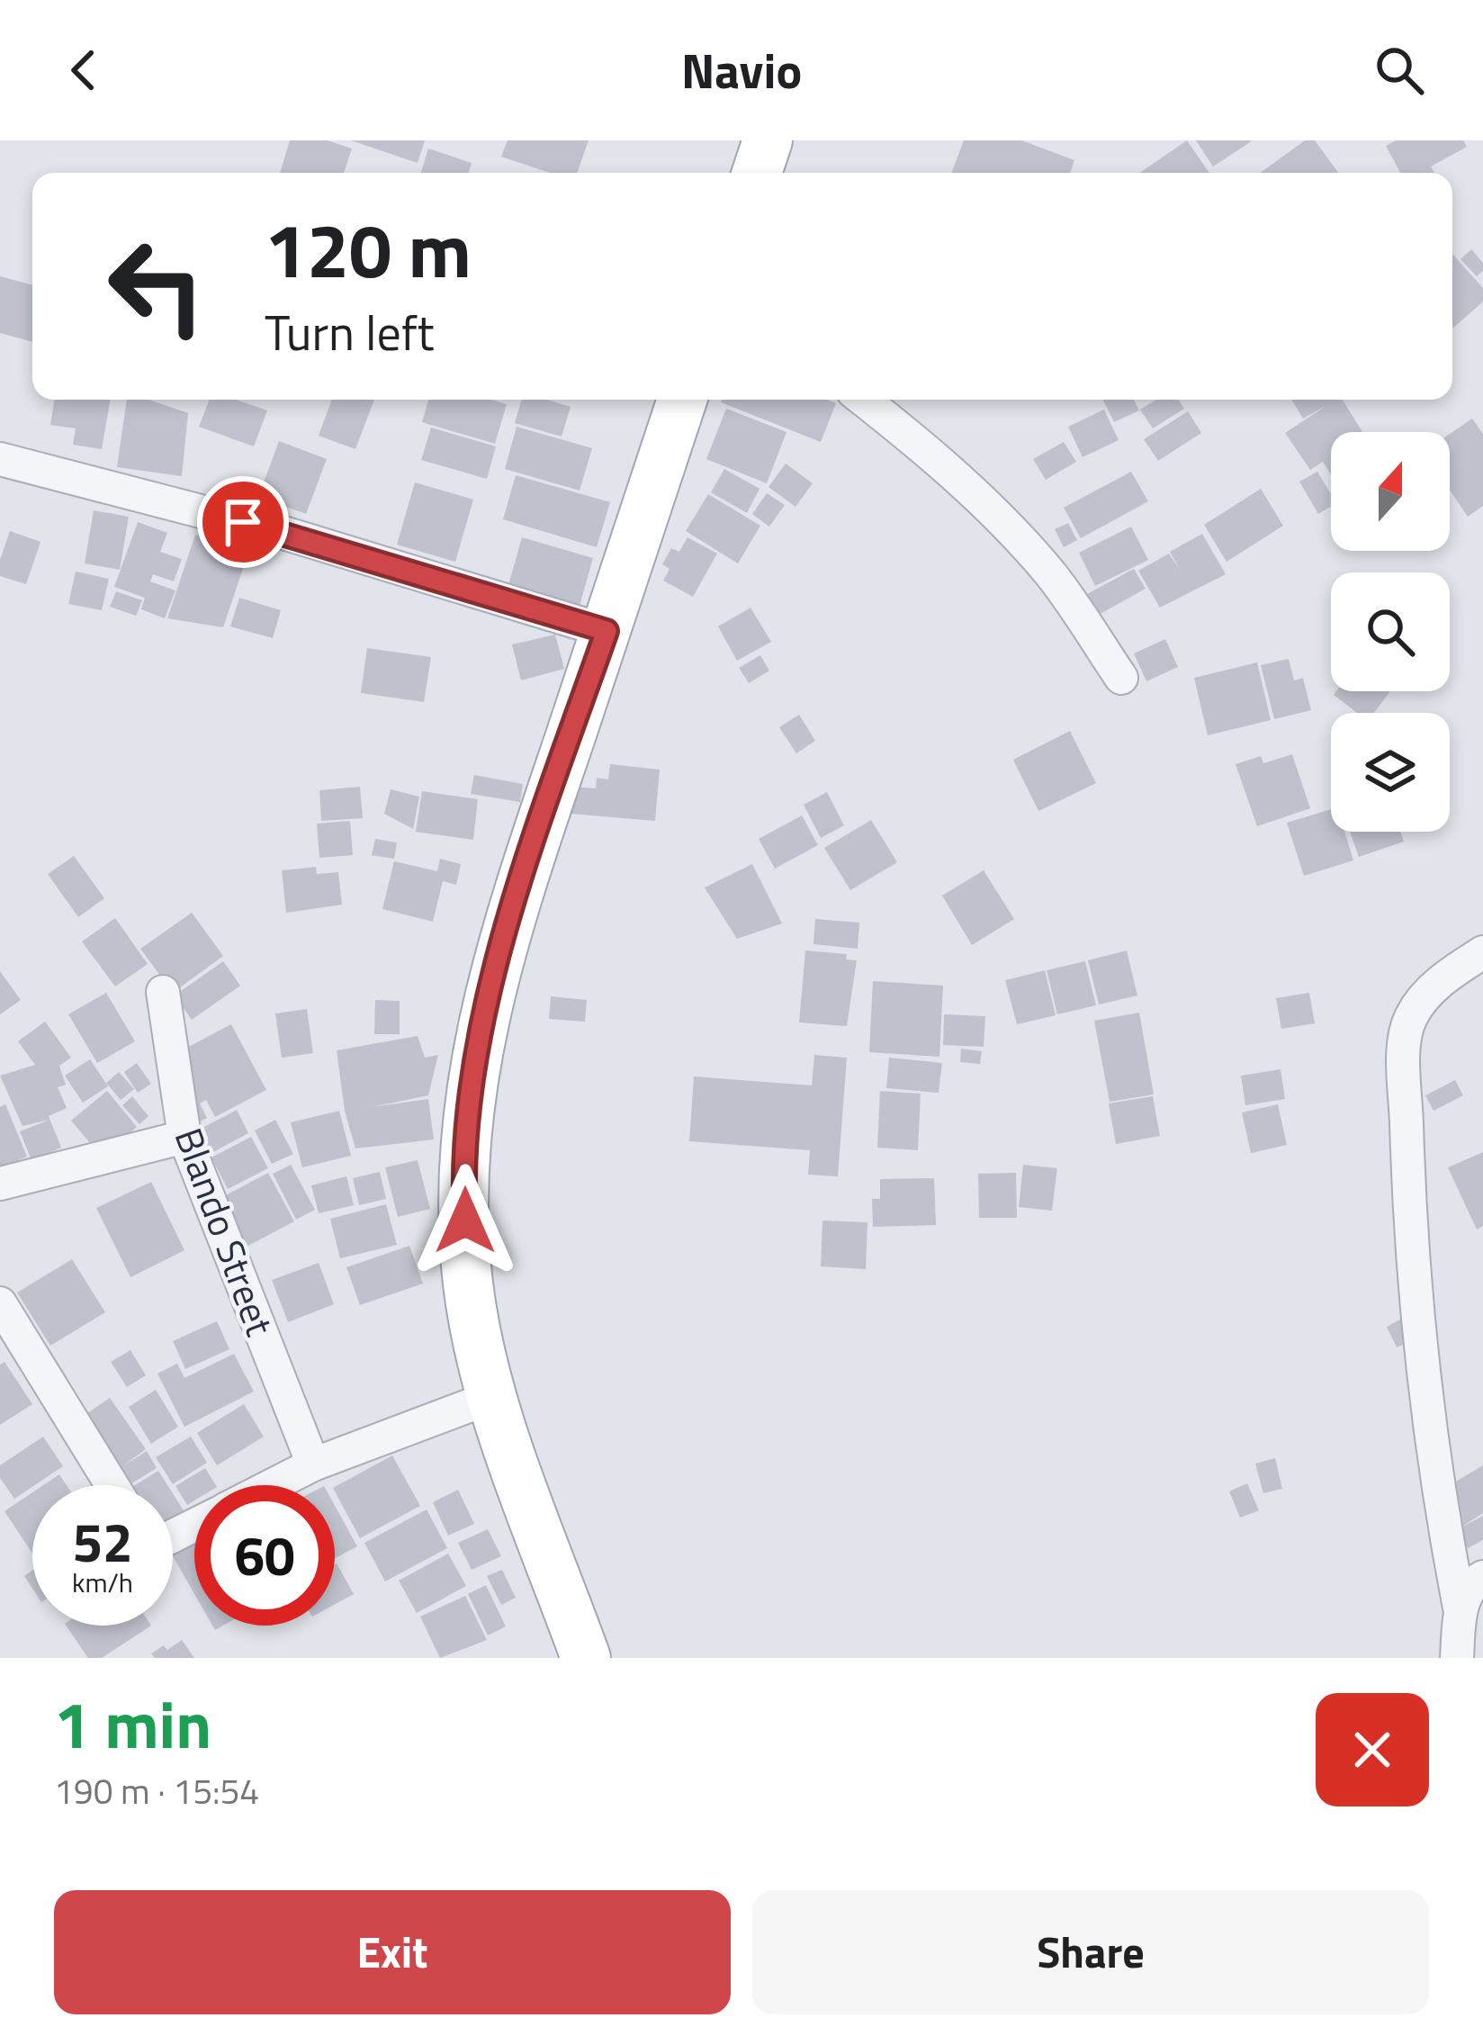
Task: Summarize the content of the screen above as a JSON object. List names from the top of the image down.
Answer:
{
  "streets": {
    "street": ["Blando Street"]
  },
  "north": "top",
  "page": {
    "header": "Navio",
    "turn": ["120 m", "Turn left"],
    "speed": "52 km/h",
    "limit": "60",
    "heading": ["1 min", "190 m · 15:54"],
    "buttons": ["Exit", "Share"]
  }
}
